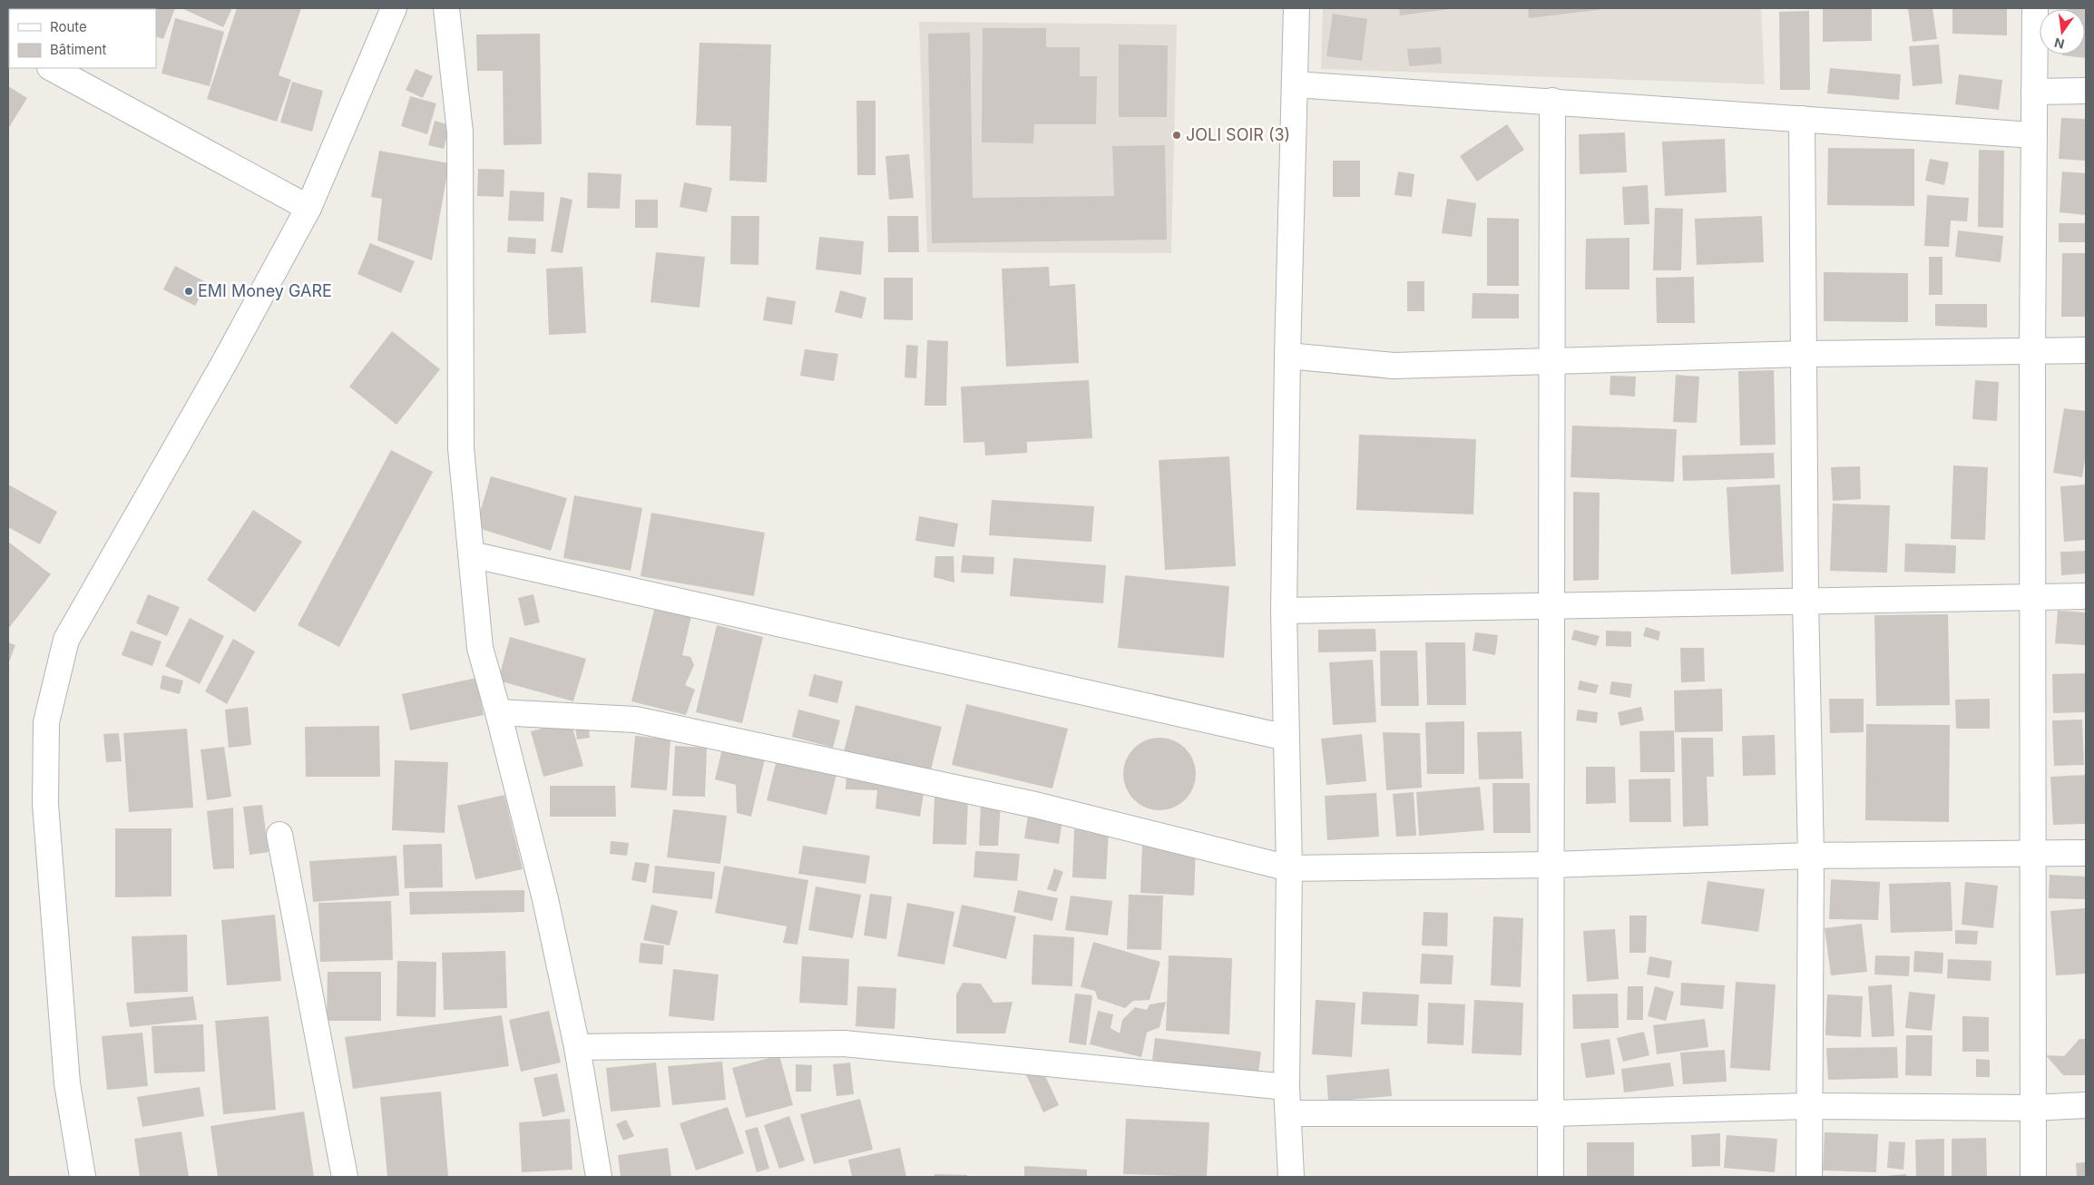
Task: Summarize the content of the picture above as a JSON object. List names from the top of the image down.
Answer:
{
  "places": ["JOLI SOIR (3)", "EMI Money GARE"],
  "legend": ["Route", "Bâtiment"],
  "north": "bottom"
}
